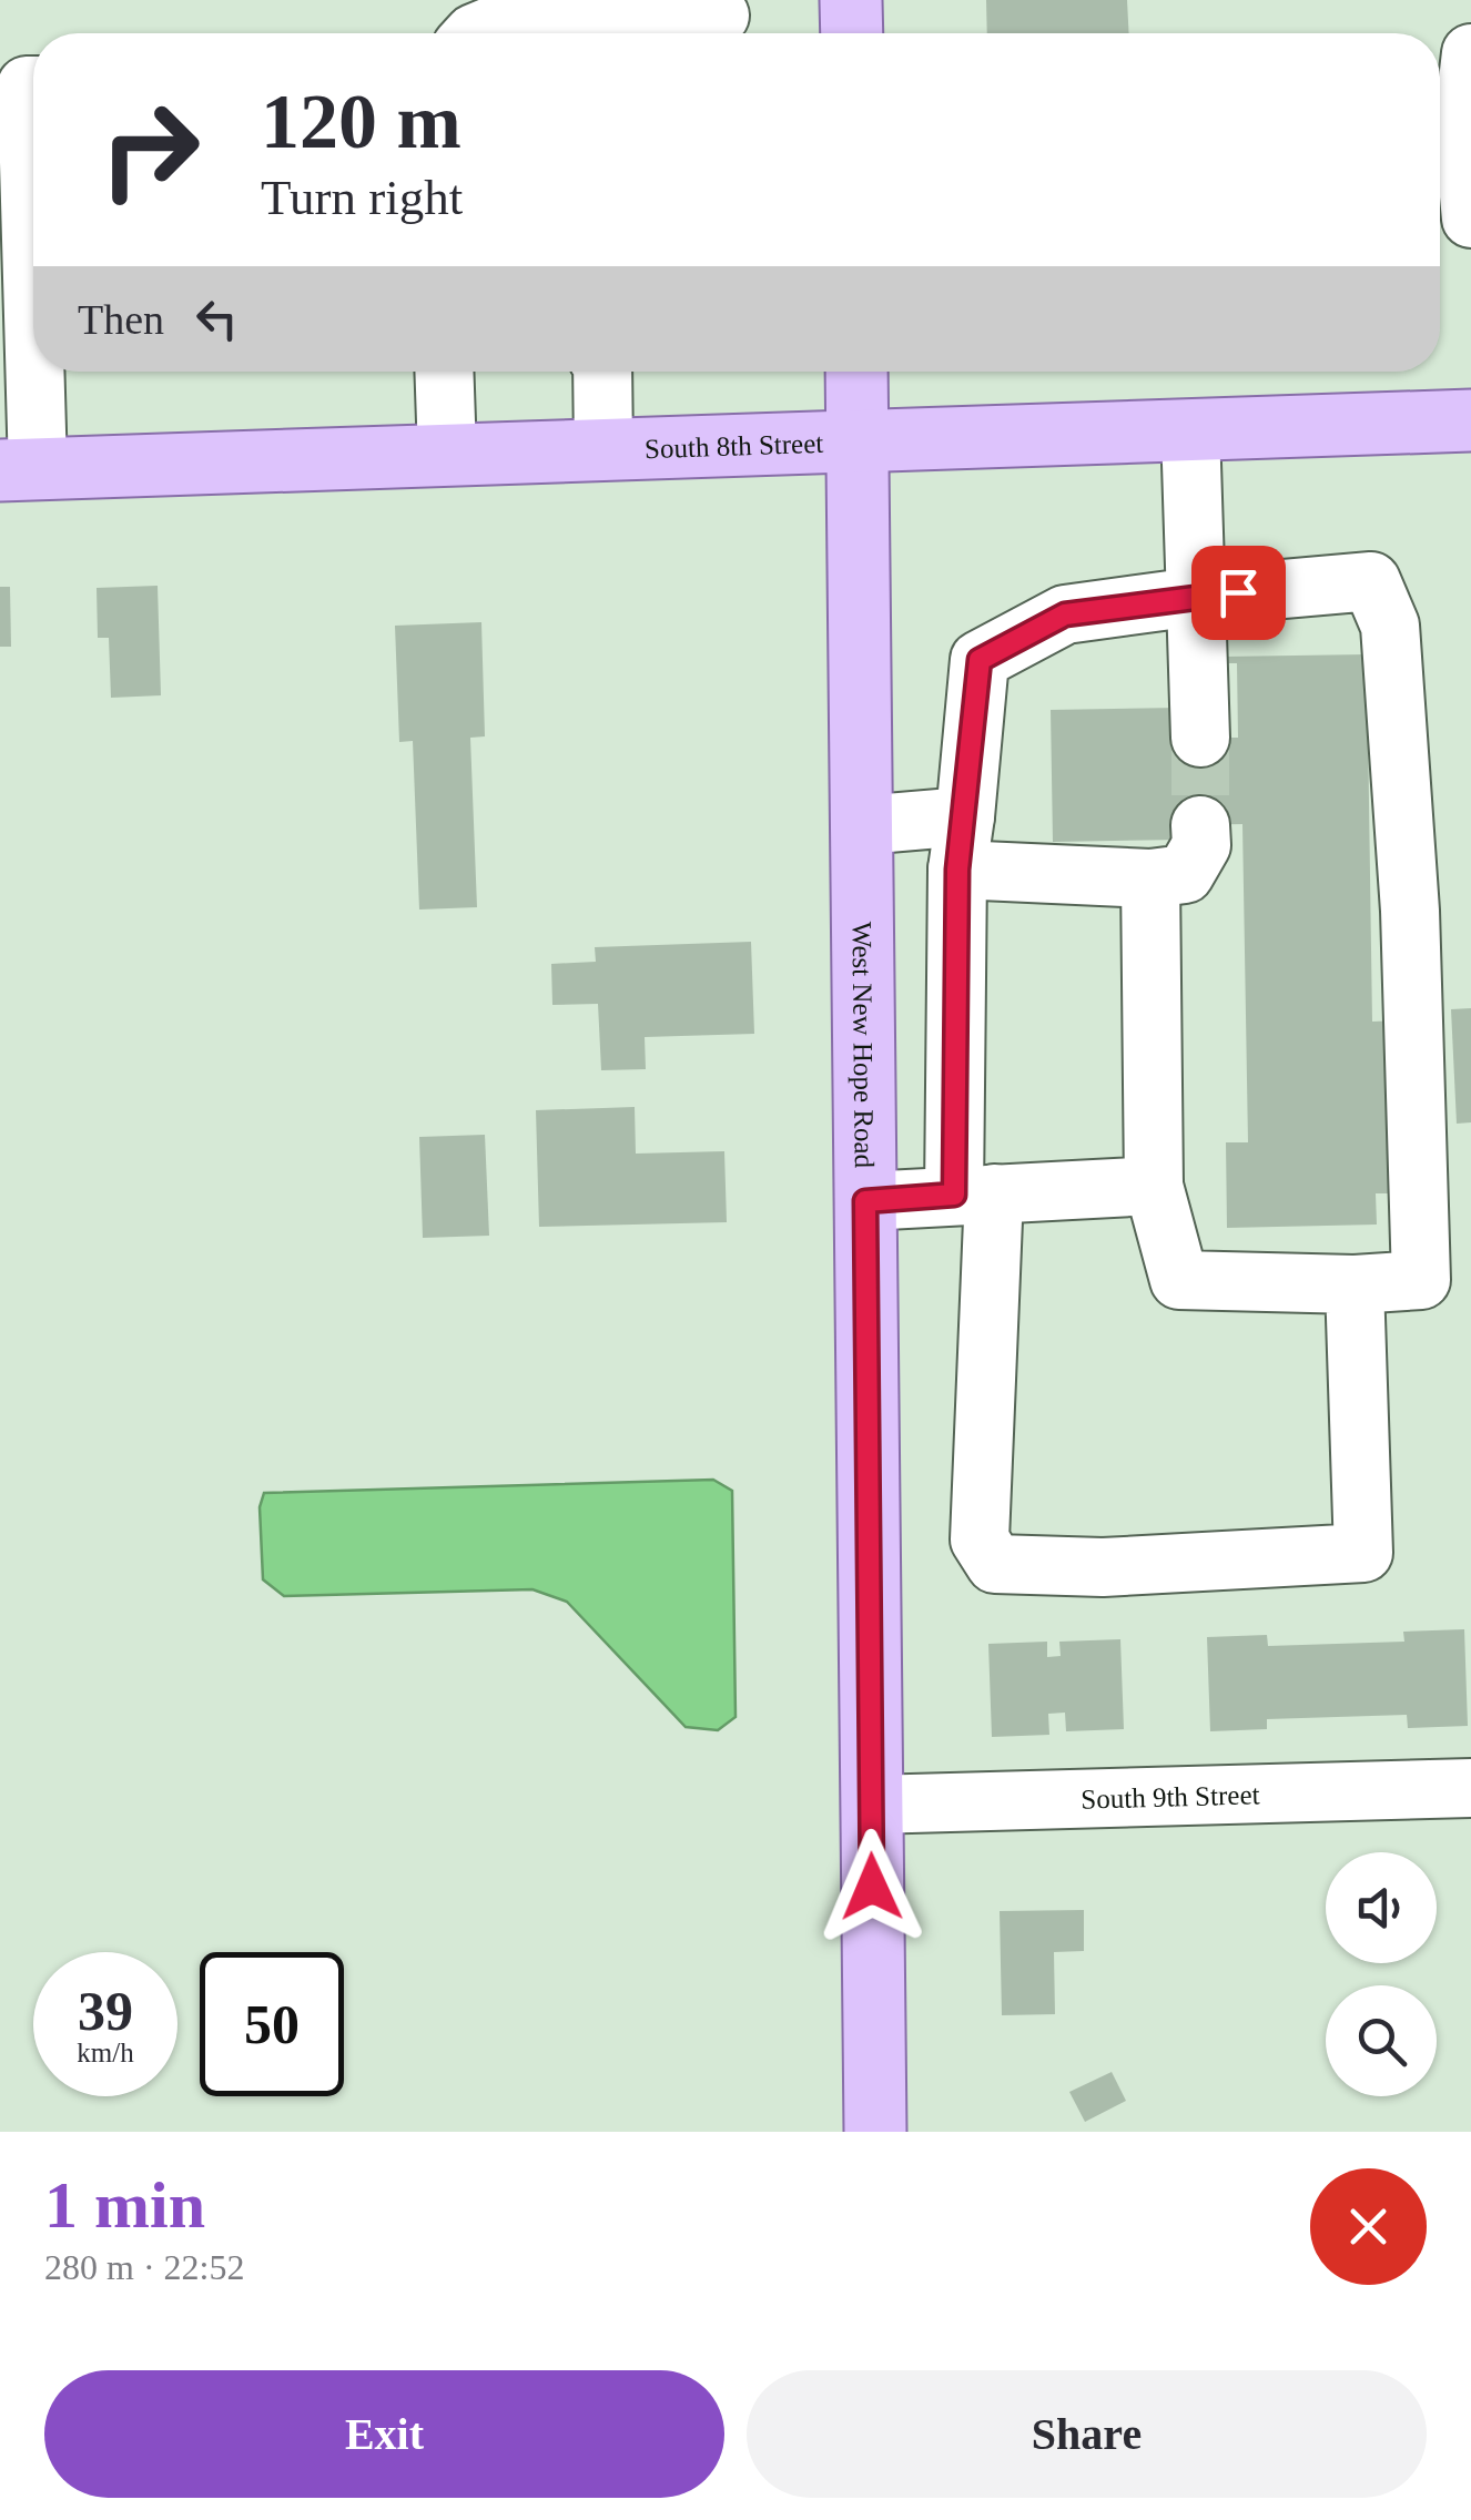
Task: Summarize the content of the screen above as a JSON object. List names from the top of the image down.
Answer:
{
  "streets": {
    "main road": ["South 8th Street", "West New Hope Road"],
    "street": ["South 9th Street"]
  },
  "crossings": [
    ["South 8th Street", "West New Hope Road"],
    ["West New Hope Road", "South 9th Street"]
  ],
  "page": {
    "turn": ["120 m", "Turn right"],
    "then": "Then",
    "speed": "39 km/h",
    "limit": "50",
    "heading": ["1 min", "280 m · 22:52"],
    "buttons": ["Exit", "Share"]
  }
}
